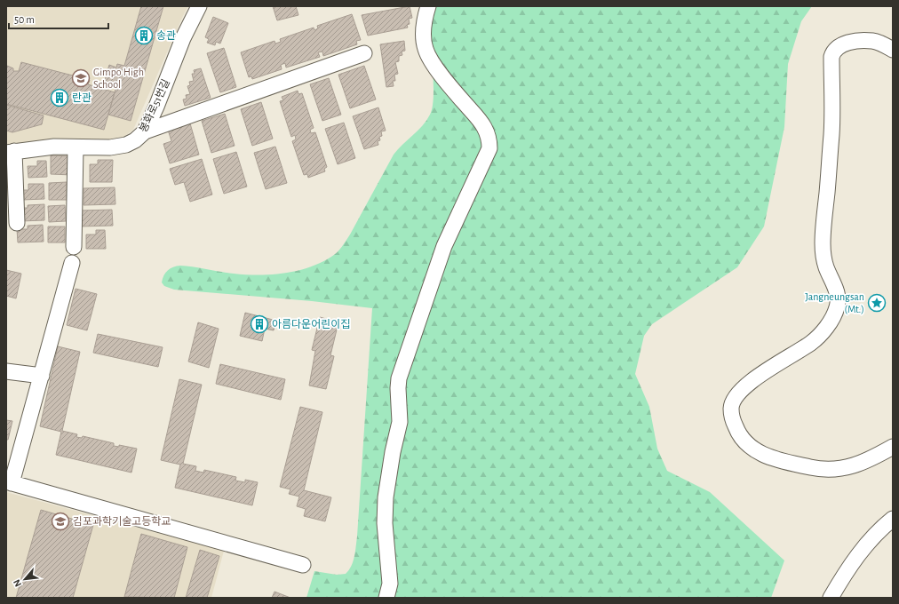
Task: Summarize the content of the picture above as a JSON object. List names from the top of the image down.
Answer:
{
  "streets": {
    "street": ["봉화로51번길"]
  },
  "places": {
    "building": ["송관", "란관", "아름다운어린이집"],
    "school or university": ["Gimpo High School", "김포과학기술고등학교"],
    "place": ["Jangneungsan (Mt.)"]
  },
  "scale_bar": "50 m",
  "north": "bottom left"
}
